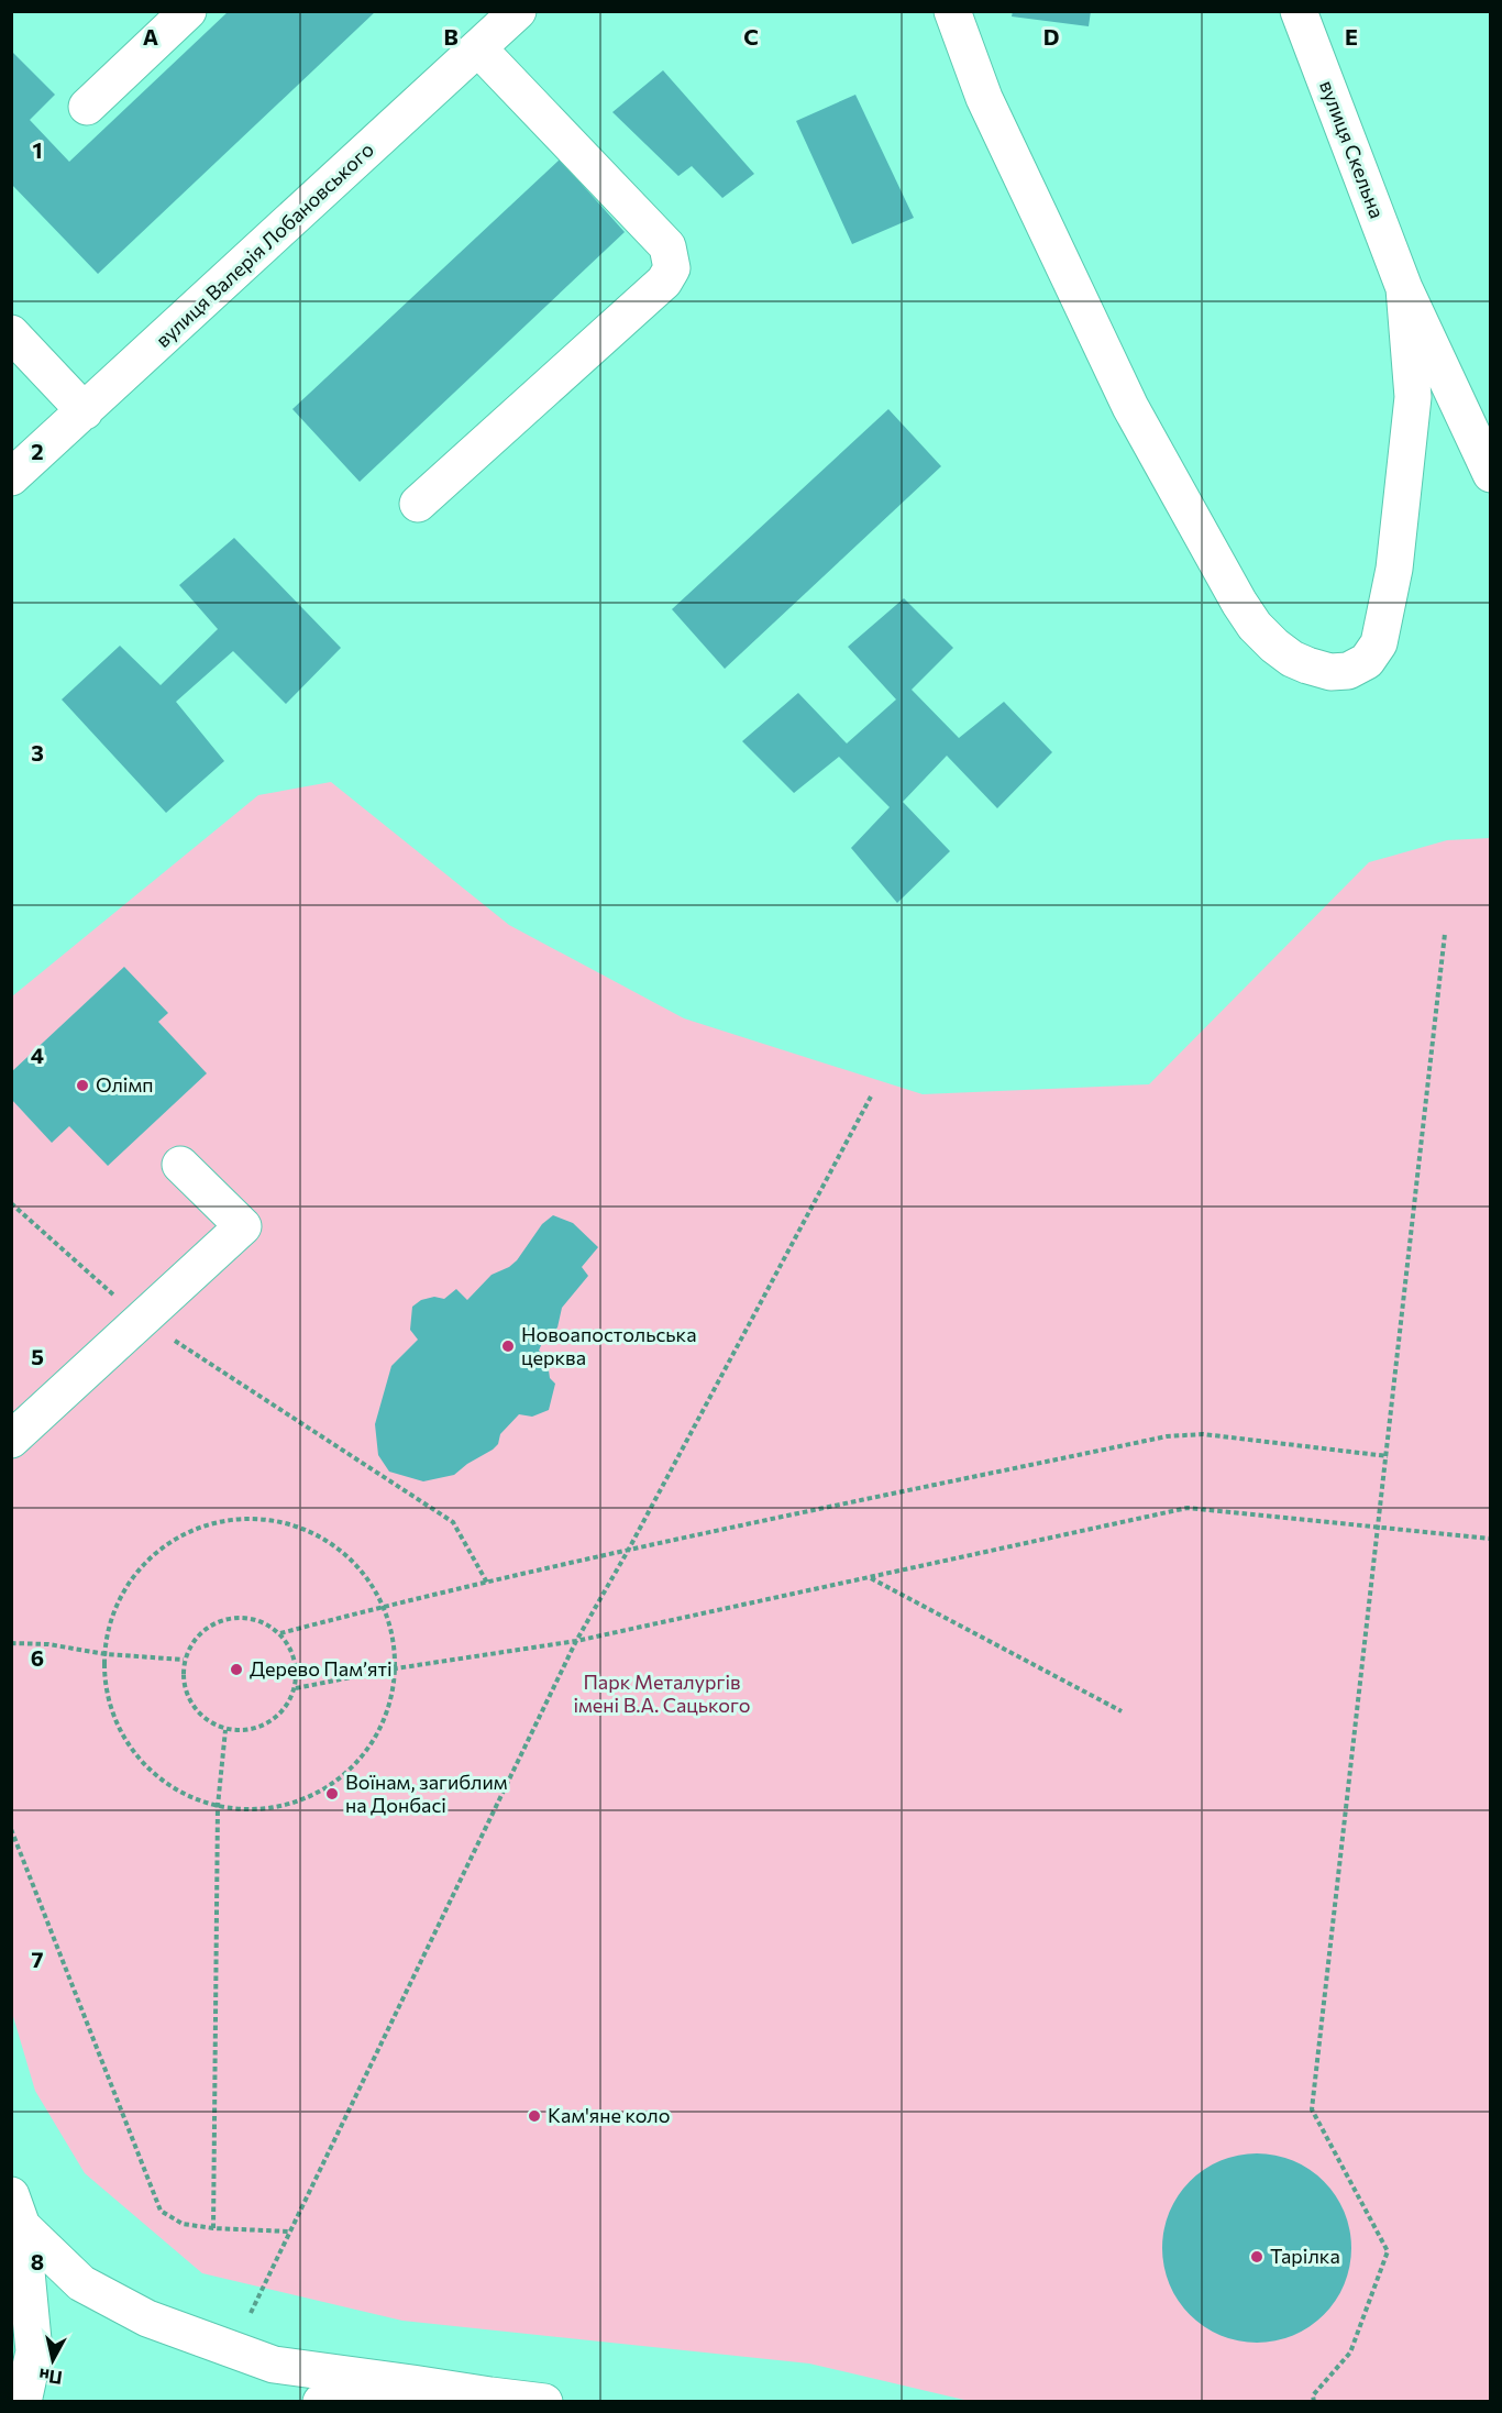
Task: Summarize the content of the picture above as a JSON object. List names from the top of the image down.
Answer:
{
  "streets": {
    "street": ["вулиця Скельна", "вулиця Валерія Лобановського"]
  },
  "parks": ["Парк Металургів імені В.А. Сацького"],
  "places": [
    "Олімп",
    "Новоапостольська церква",
    "Дерево Пам’яті",
    "Воїнам, загиблим на Донбасі",
    "Кам'яне коло",
    "Тарілка"
  ],
  "north": "bottom",
  "grid": {
    "columns": [
      "A",
      "B",
      "C",
      "D",
      "E"
    ],
    "rows": [
      "1",
      "2",
      "3",
      "4",
      "5",
      "6",
      "7",
      "8"
    ]
  }
}
